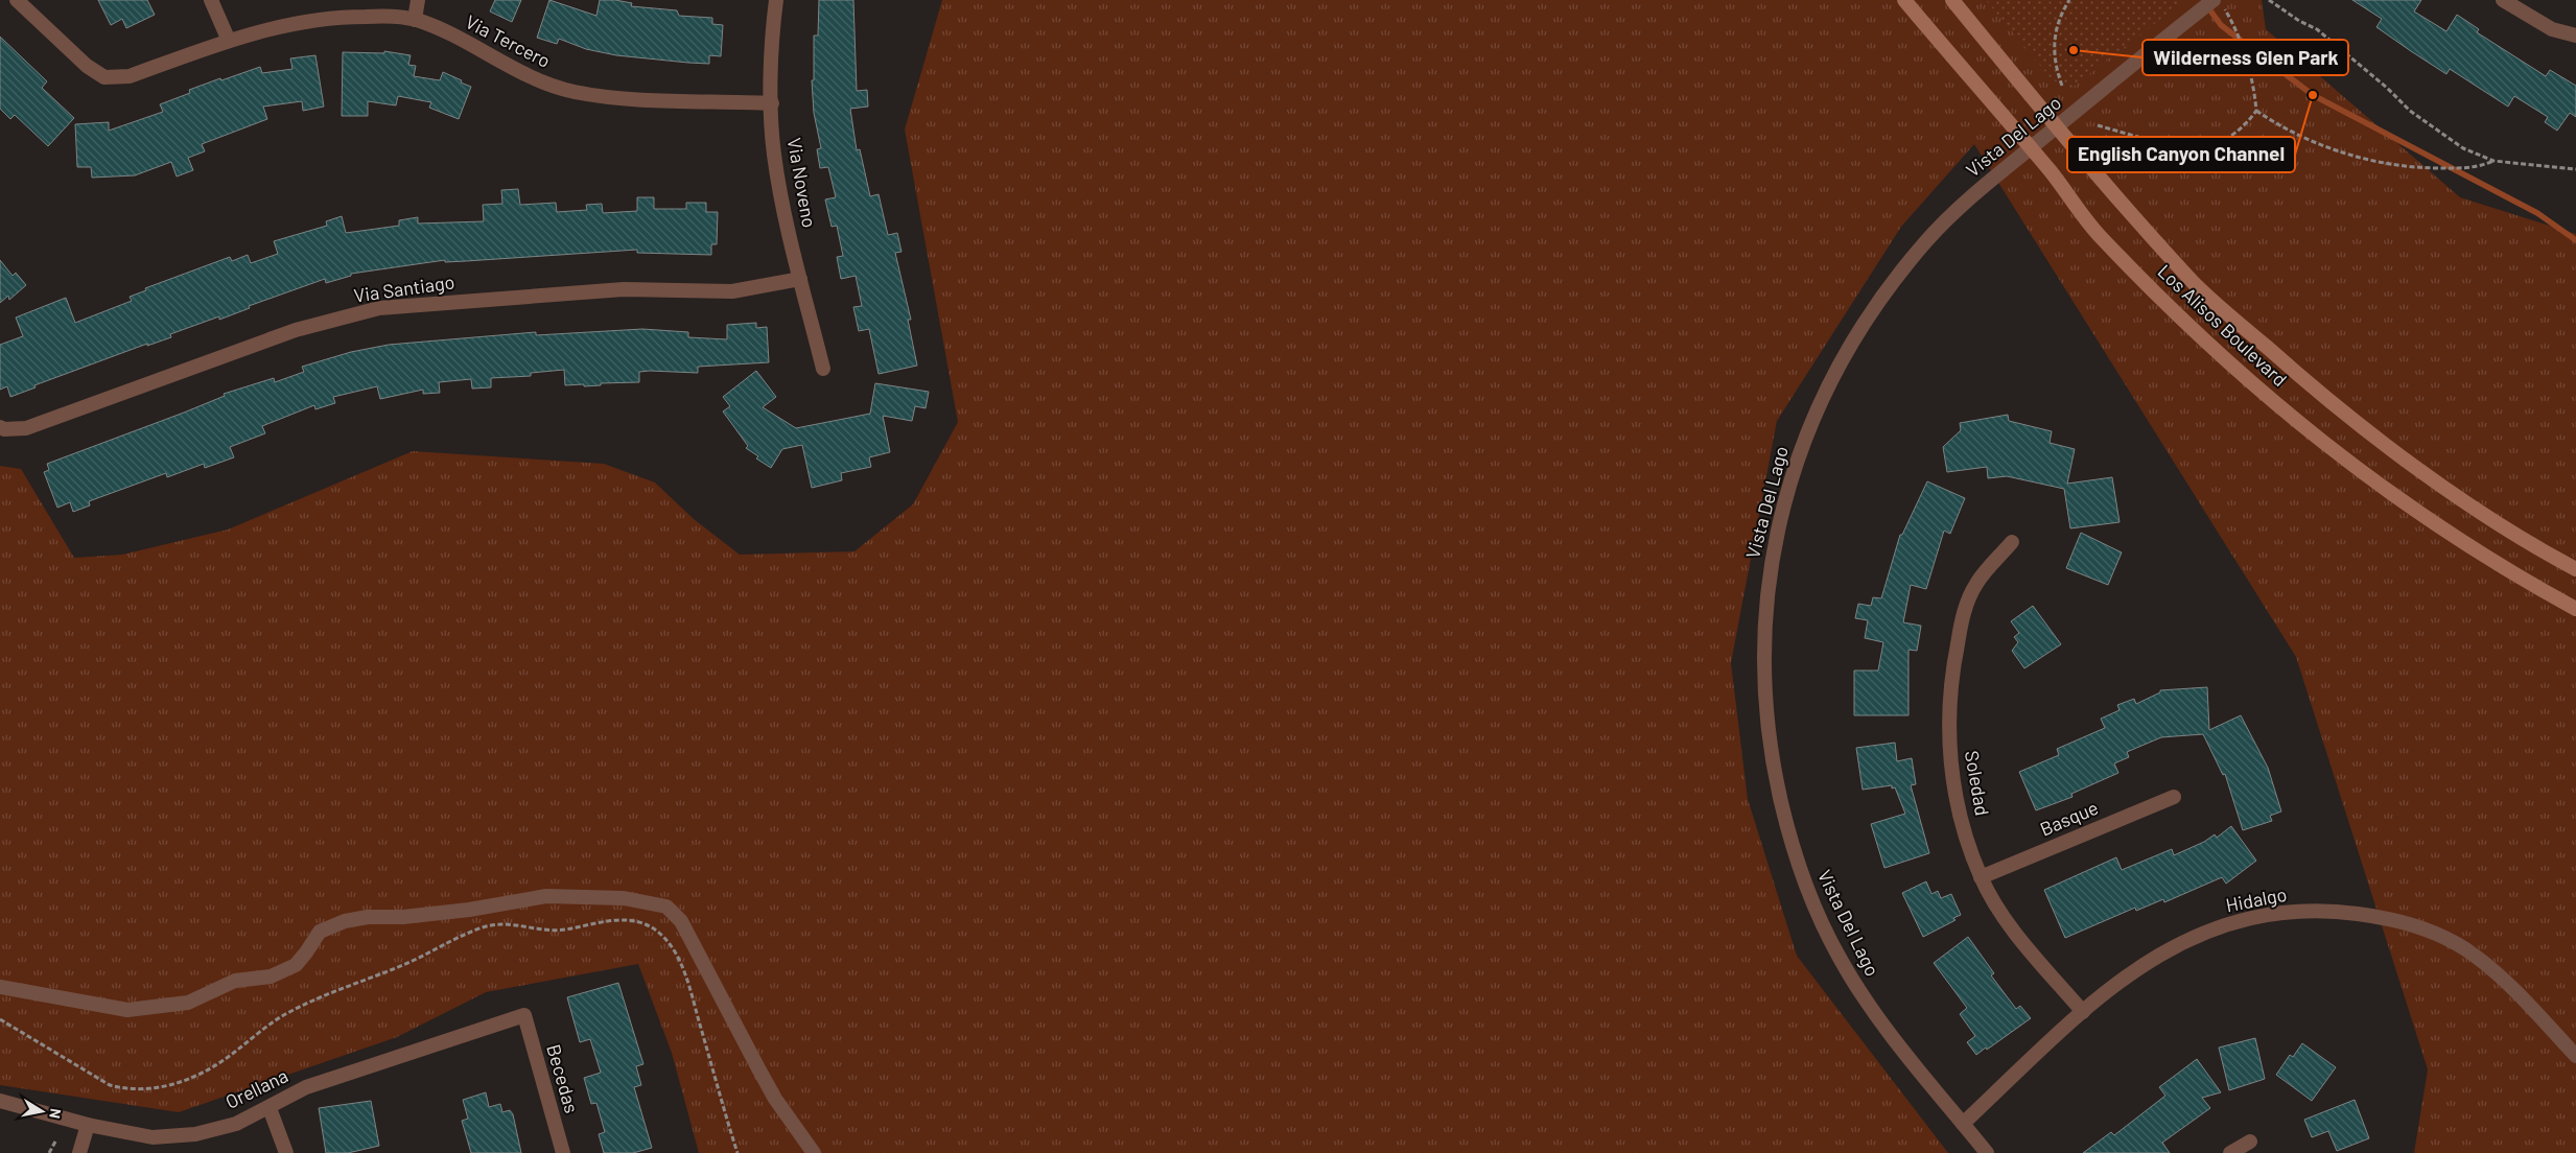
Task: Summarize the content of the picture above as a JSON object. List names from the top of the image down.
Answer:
{
  "streets": {
    "main road": ["Los Alisos Boulevard"],
    "street": [
      "Via Tercero",
      "Vista Del Lago",
      "Via Noveno",
      "Via Santiago",
      "Soledad",
      "Basque",
      "Hidalgo",
      "Becedas",
      "Orellana"
    ]
  },
  "crossings": [
    ["Via Tercero", "Via Noveno"],
    ["Vista Del Lago", "Los Alisos Boulevard"],
    ["Vista Del Lago", "Hidalgo"],
    ["Via Noveno", "Via Santiago"],
    ["Soledad", "Basque"],
    ["Soledad", "Hidalgo"],
    ["Becedas", "Orellana"]
  ],
  "places": ["Wilderness Glen Park", "English Canyon Channel"],
  "north": "right"
}
